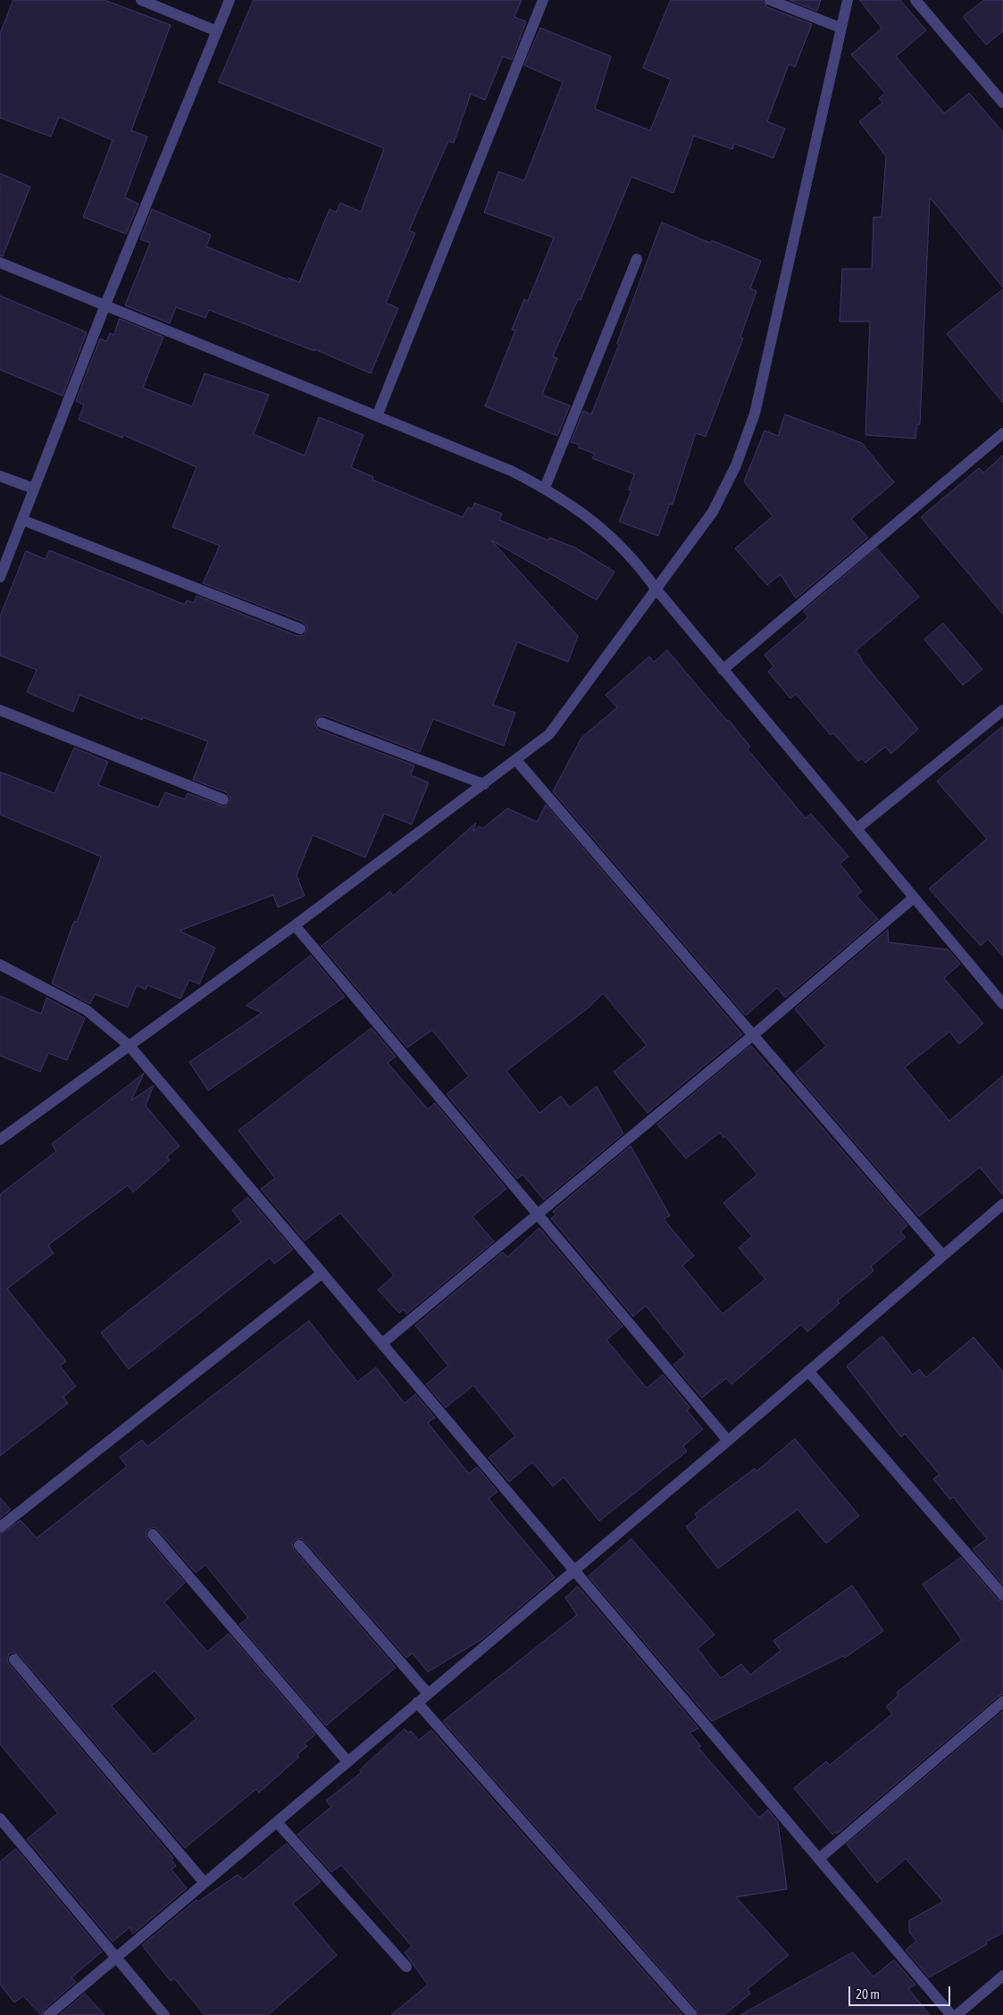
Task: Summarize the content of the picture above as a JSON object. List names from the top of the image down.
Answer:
{
  "scale_bar": "20 m"
}
